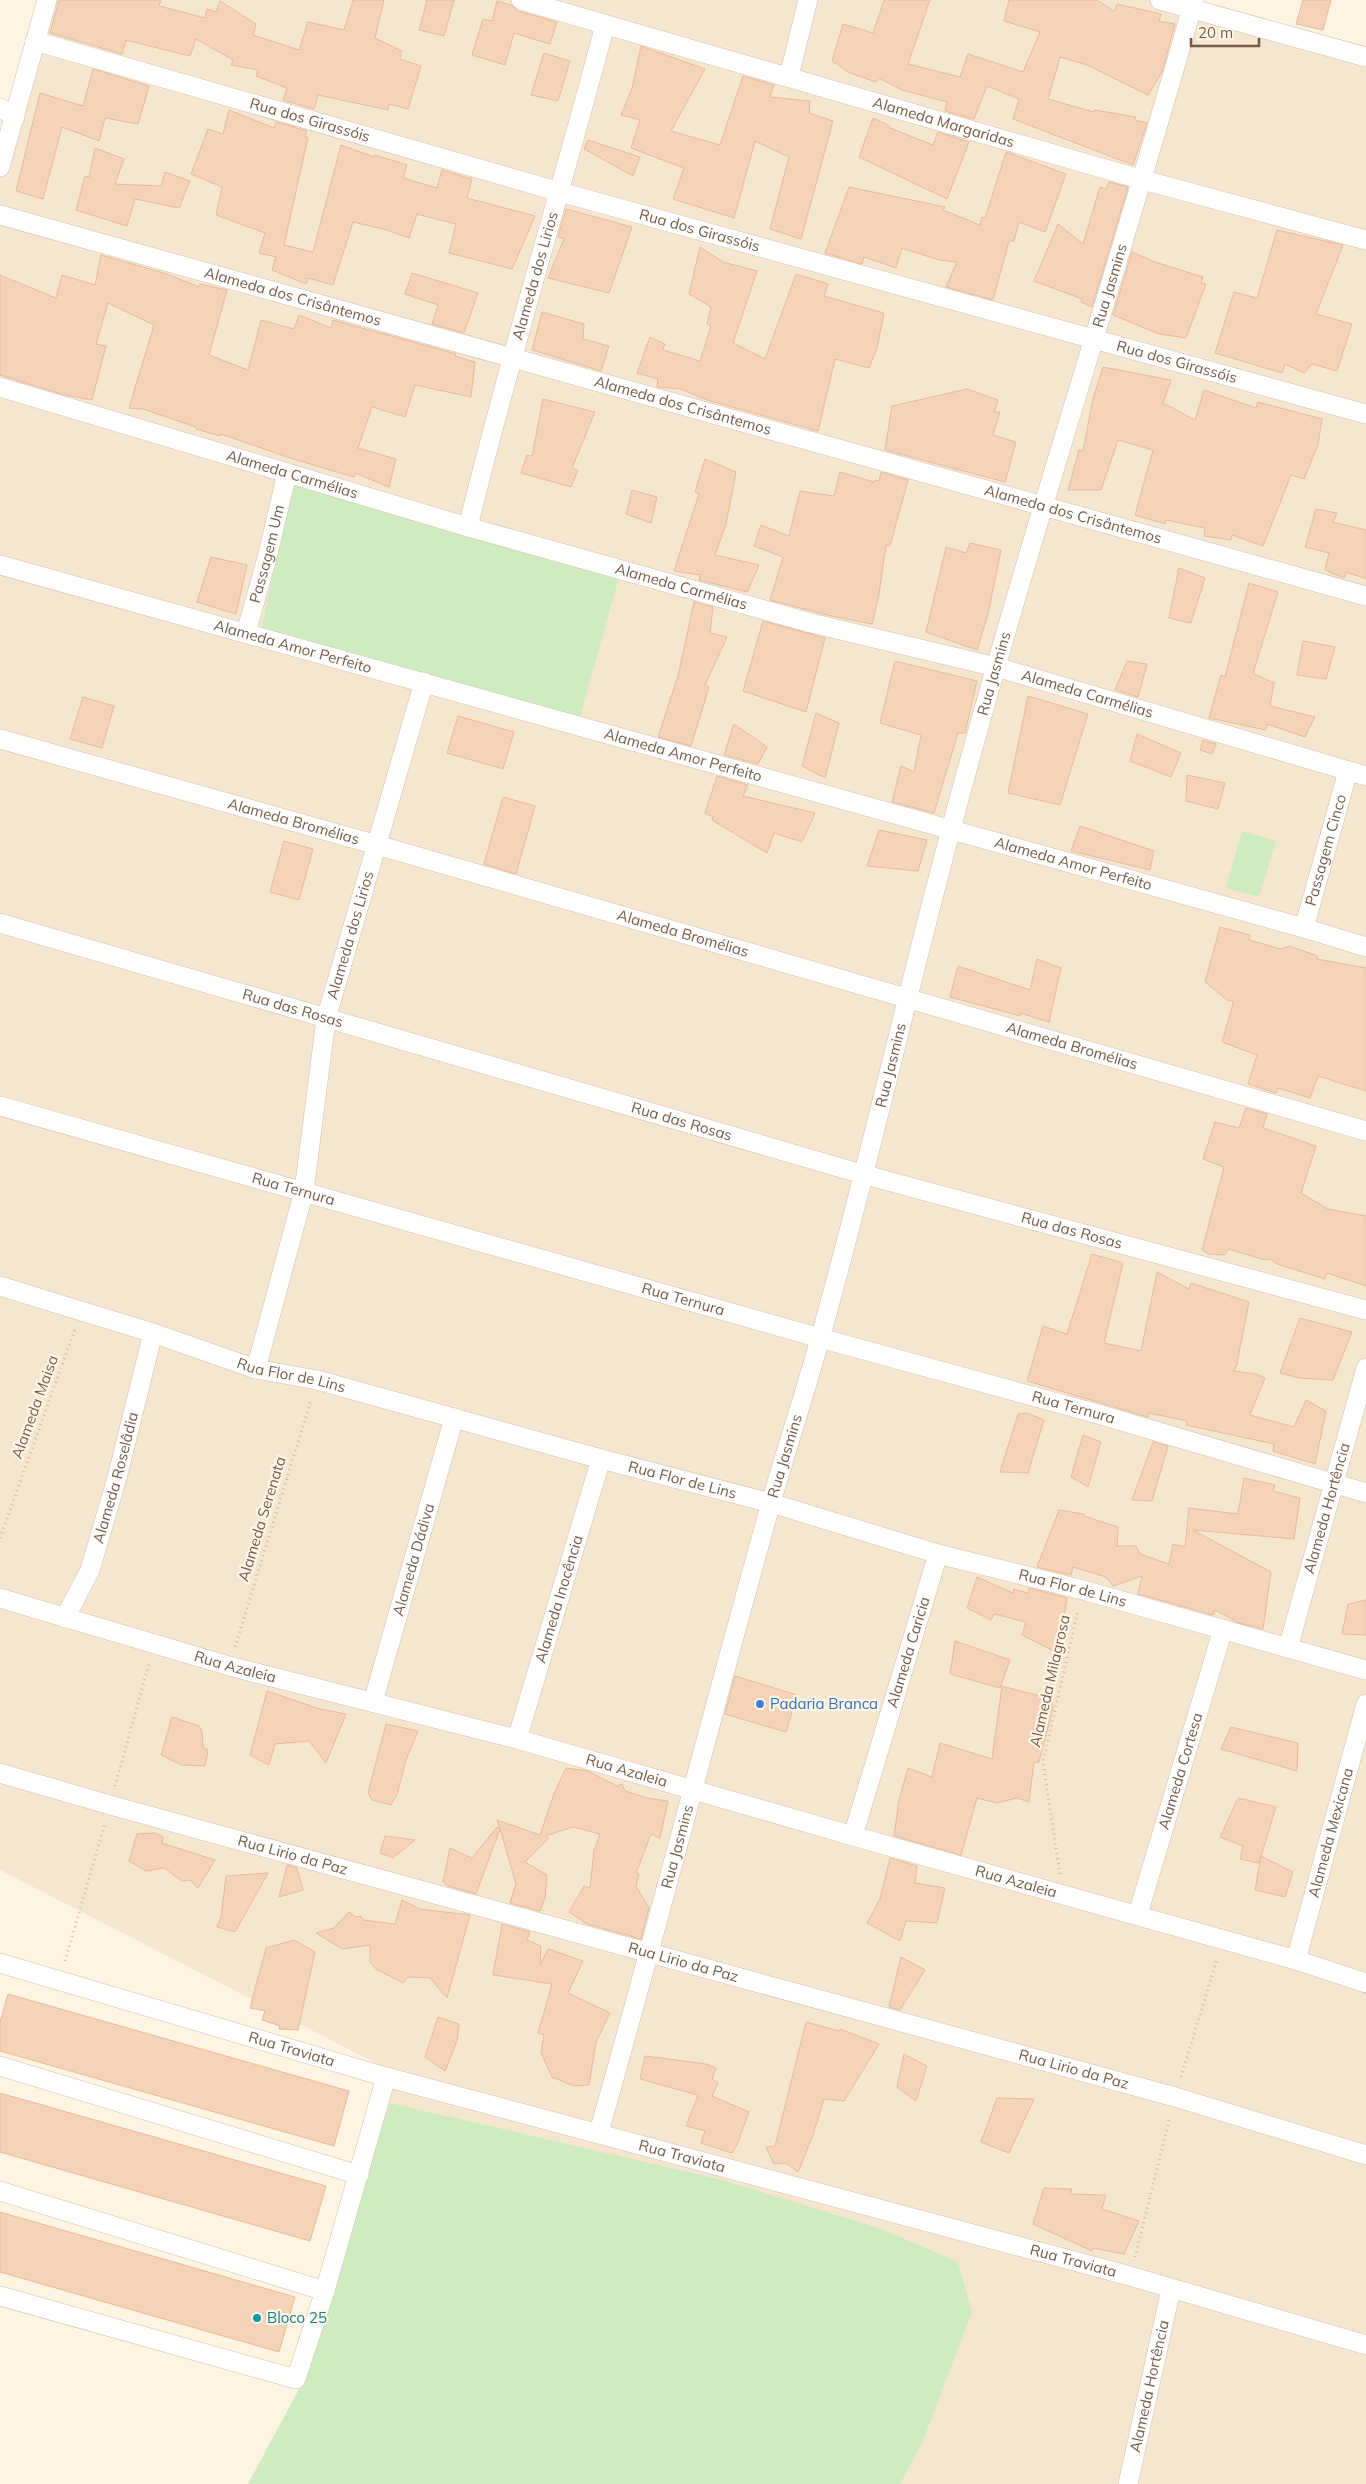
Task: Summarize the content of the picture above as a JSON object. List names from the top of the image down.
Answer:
{
  "streets": {
    "street": [
      "Rua dos Girassóis",
      "Alameda Margaridas",
      "Alameda dos Lirios",
      "Rua Jasmins",
      "Alameda dos Crisântemos",
      "Alameda Carmélias",
      "Passagem Um",
      "Alameda Amor Perfeito",
      "Alameda Bromélias",
      "Passagem Cinco",
      "Rua das Rosas",
      "Rua Ternura",
      "Rua Flor de Lins",
      "Alameda Roselâdia",
      "Alameda Hortência",
      "Alameda Dádiva",
      "Alameda Inocência",
      "Alameda Caricia",
      "Rua Azaleia",
      "Alameda Cortesa",
      "Alameda Mexicana",
      "Rua Lirio da Paz",
      "Rua Traviata"
    ],
    "path": ["Alameda Maisa", "Alameda Serenata", "Alameda Milagrosa"]
  },
  "crossings": [
    ["Rua dos Girassóis", "Alameda dos Lirios"],
    ["Rua dos Girassóis", "Rua Jasmins"],
    ["Alameda Margaridas", "Alameda dos Lirios"],
    ["Alameda Margaridas", "Rua Jasmins"],
    ["Alameda dos Lirios", "Alameda dos Crisântemos"],
    ["Alameda dos Lirios", "Alameda Carmélias"],
    ["Alameda dos Lirios", "Alameda Amor Perfeito"],
    ["Alameda dos Lirios", "Alameda Bromélias"],
    ["Alameda dos Lirios", "Rua das Rosas"],
    ["Alameda dos Lirios", "Rua Ternura"],
    ["Alameda dos Lirios", "Rua Flor de Lins"],
    ["Rua Jasmins", "Alameda dos Crisântemos"],
    ["Rua Jasmins", "Alameda Carmélias"],
    ["Rua Jasmins", "Alameda Amor Perfeito"],
    ["Rua Jasmins", "Alameda Bromélias"],
    ["Rua Jasmins", "Rua das Rosas"],
    ["Rua Jasmins", "Rua Ternura"],
    ["Rua Jasmins", "Rua Flor de Lins"],
    ["Rua Jasmins", "Rua Azaleia"],
    ["Rua Jasmins", "Rua Lirio da Paz"],
    ["Rua Jasmins", "Rua Traviata"],
    ["Alameda Carmélias", "Passagem Um"],
    ["Alameda Carmélias", "Passagem Cinco"],
    ["Passagem Um", "Alameda Amor Perfeito"],
    ["Alameda Amor Perfeito", "Passagem Cinco"],
    ["Rua Ternura", "Alameda Hortência"],
    ["Rua Flor de Lins", "Alameda Maisa"],
    ["Rua Flor de Lins", "Alameda Roselâdia"],
    ["Rua Flor de Lins", "Alameda Hortência"],
    ["Rua Flor de Lins", "Alameda Serenata"],
    ["Rua Flor de Lins", "Alameda Dádiva"],
    ["Rua Flor de Lins", "Alameda Inocência"],
    ["Rua Flor de Lins", "Alameda Caricia"],
    ["Rua Flor de Lins", "Alameda Milagrosa"],
    ["Rua Flor de Lins", "Alameda Cortesa"],
    ["Alameda Roselâdia", "Rua Azaleia"],
    ["Alameda Hortência", "Rua Traviata"],
    ["Alameda Serenata", "Rua Azaleia"],
    ["Alameda Dádiva", "Rua Azaleia"],
    ["Alameda Inocência", "Rua Azaleia"],
    ["Alameda Caricia", "Rua Azaleia"],
    ["Rua Azaleia", "Alameda Milagrosa"],
    ["Rua Azaleia", "Alameda Cortesa"],
    ["Rua Azaleia", "Alameda Mexicana"]
  ],
  "places": ["Padaria Branca", "Bloco 25"],
  "scale_bar": "20 m"
}
